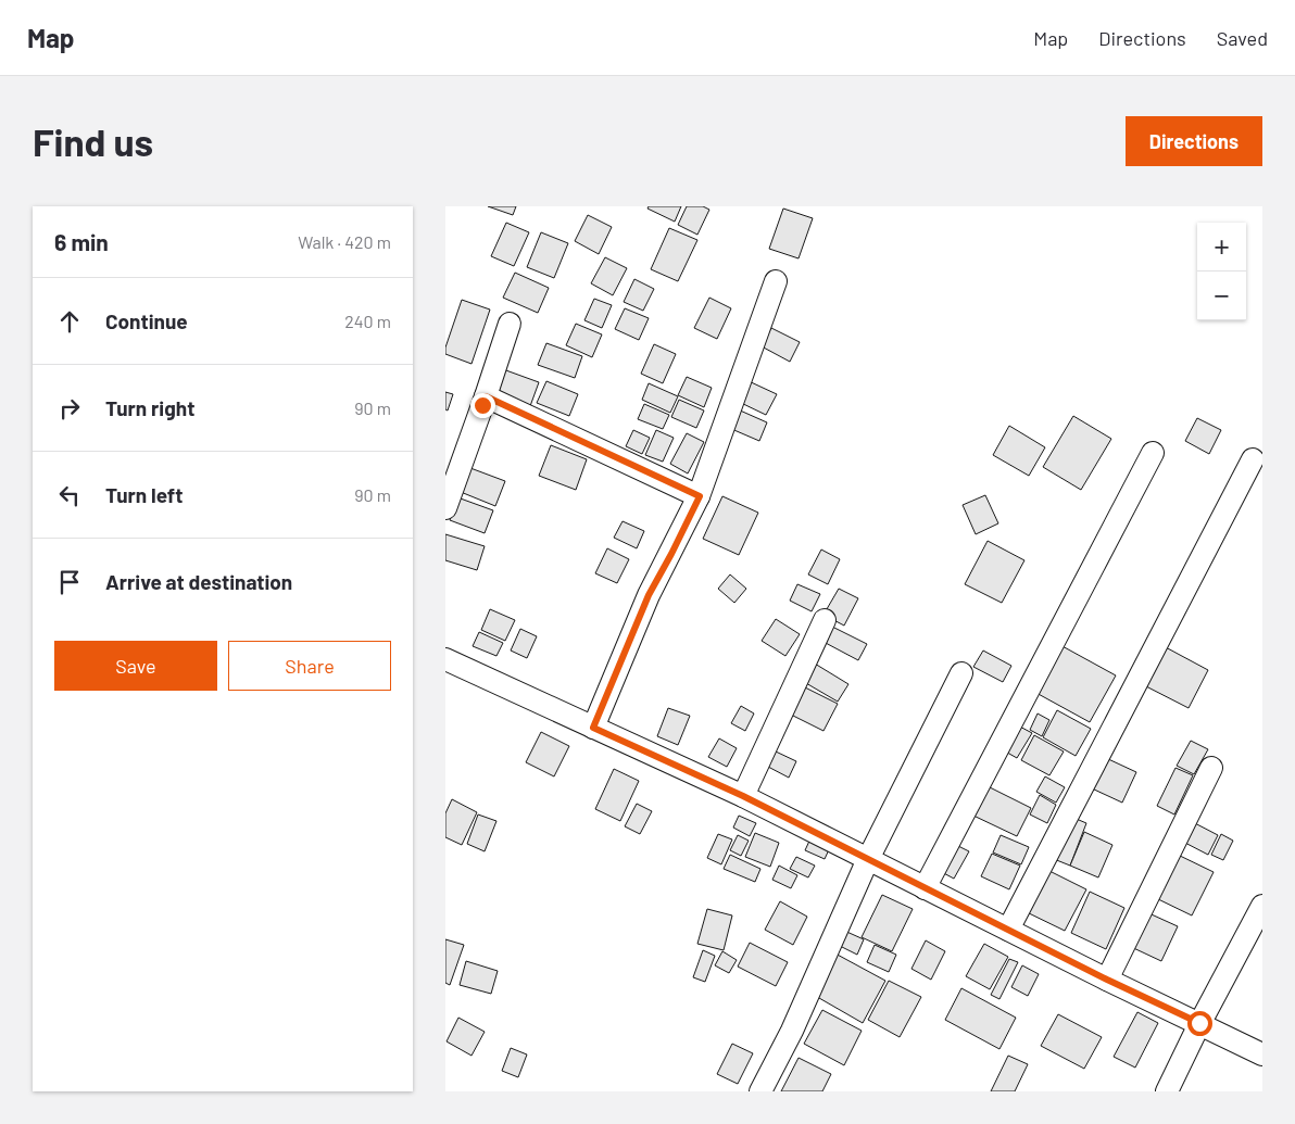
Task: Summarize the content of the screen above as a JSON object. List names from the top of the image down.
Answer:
{
  "page": {
    "header": "Map",
    "nav": ["Map", "Directions", "Saved"],
    "buttons": [
      "Directions",
      ["Save", "Share"]
    ],
    "title": "Find us",
    "heading": ["6 min", "Walk · 420 m"],
    "map_buttons": ["+", "−"],
    "list": [
      ["Continue", "240 m"],
      ["Turn right", "90 m"],
      ["Turn left", "90 m"],
      "Arrive at destination"
    ]
  }
}
